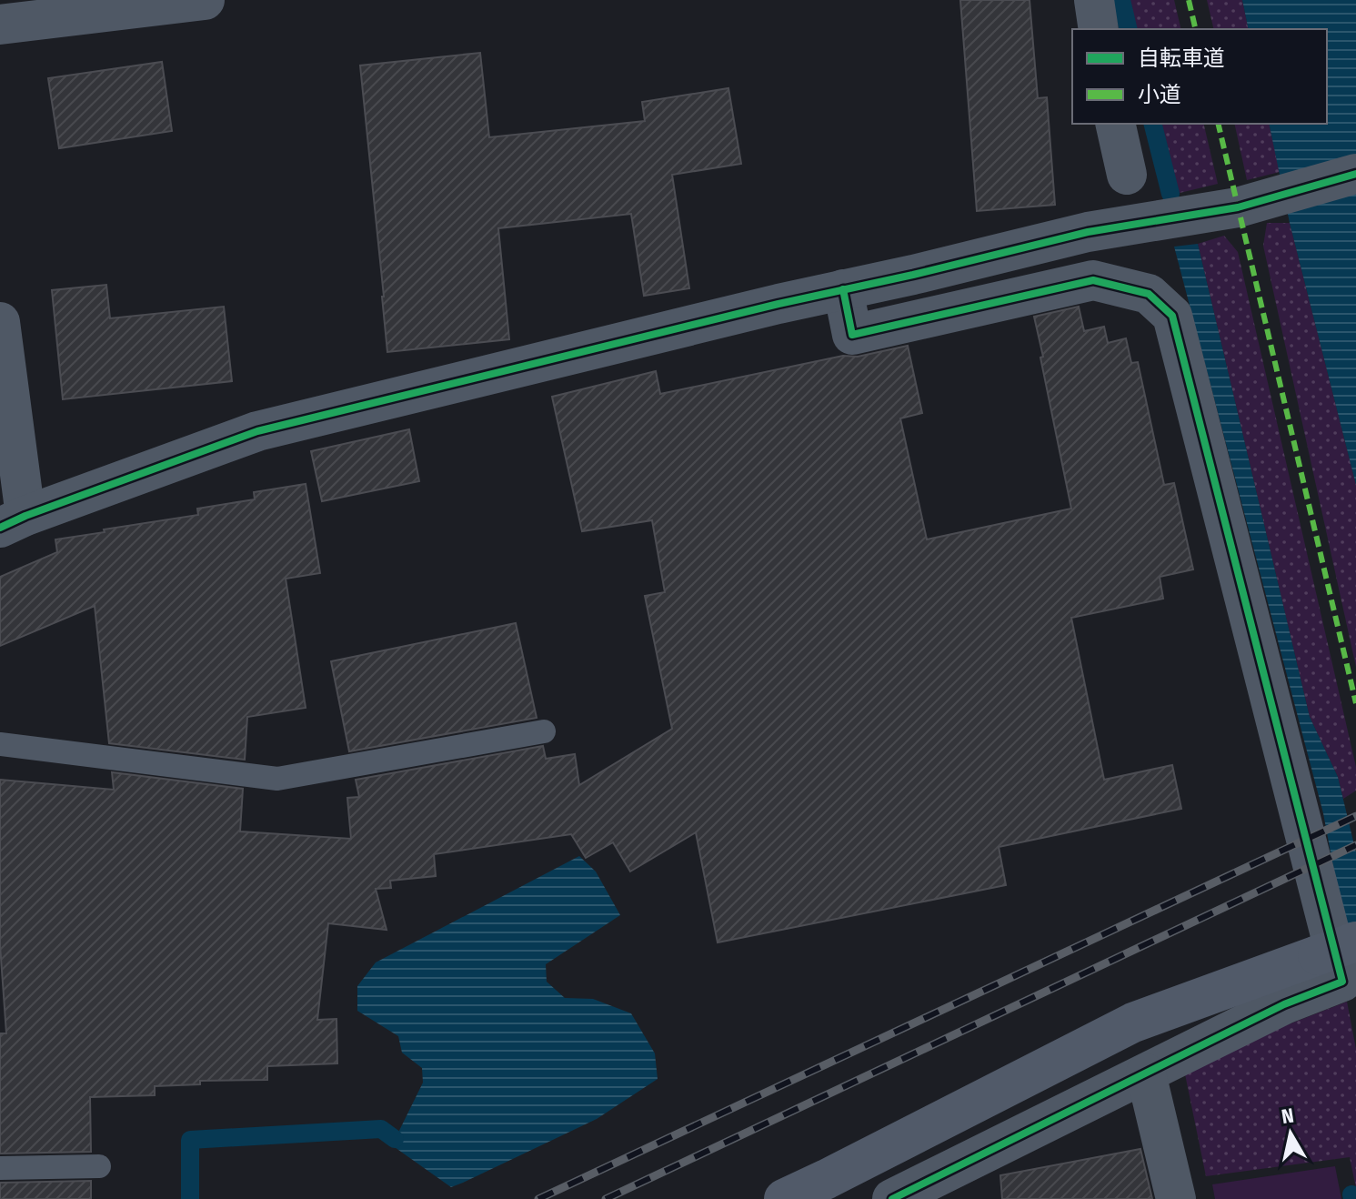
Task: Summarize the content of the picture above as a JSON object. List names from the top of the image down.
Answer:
{
  "legend": ["自転車道", "小道"],
  "north": "top"
}
